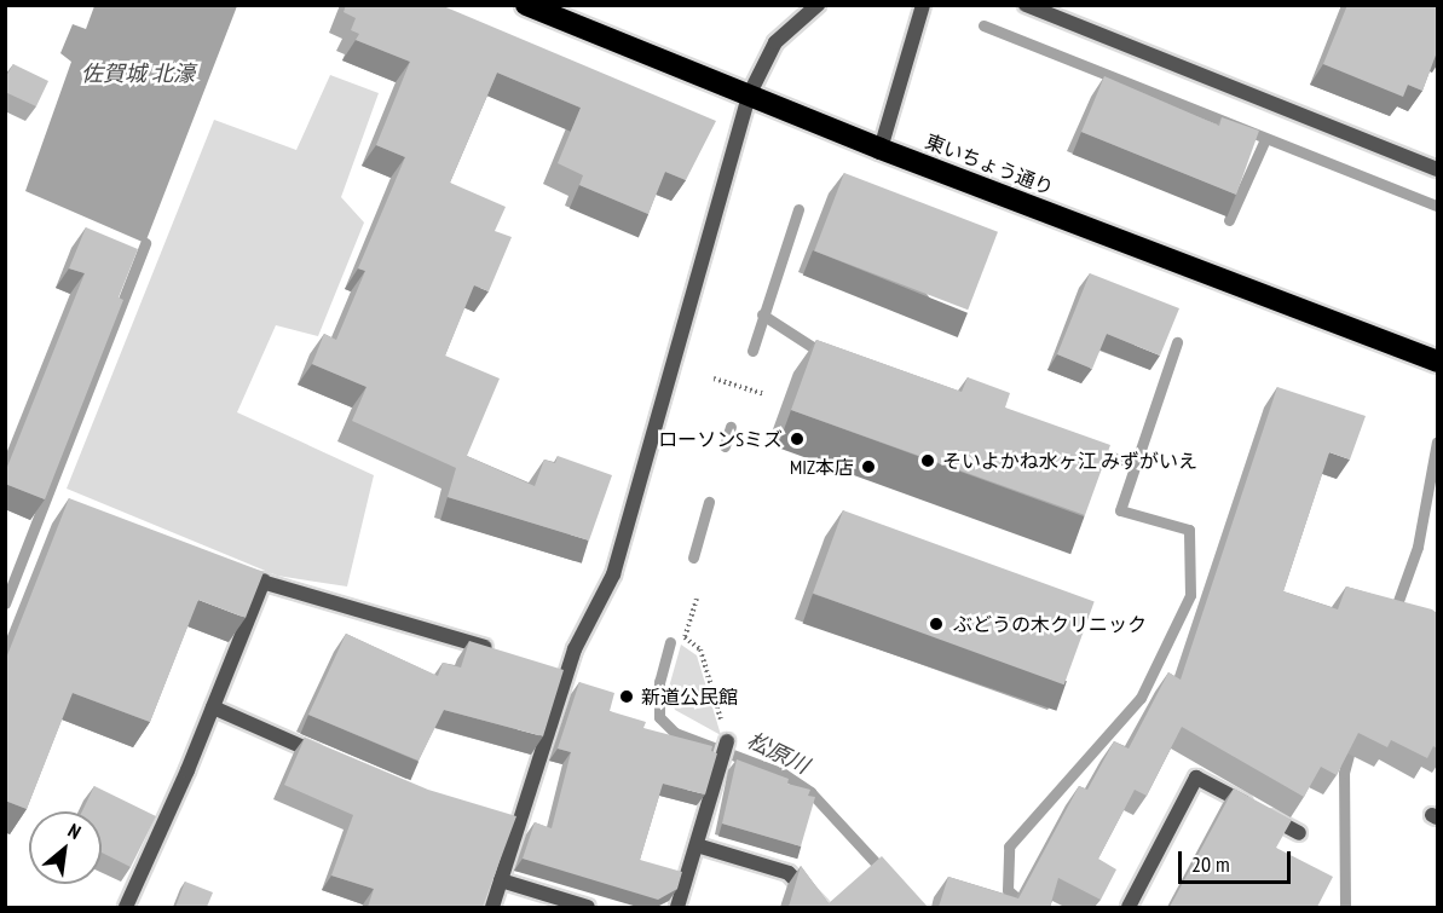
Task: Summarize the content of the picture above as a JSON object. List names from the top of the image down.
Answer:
{
  "streets": {
    "highway": ["東いちょう通り"]
  },
  "water": ["佐賀城 北濠", "松原川"],
  "places": [
    "ローソンSミズ",
    "そいよかね水ヶ江 みずがいえ",
    "MIZ本店",
    "ぶどうの木クリニック",
    "新道公民館"
  ],
  "scale_bar": "20 m",
  "north": "top right"
}
